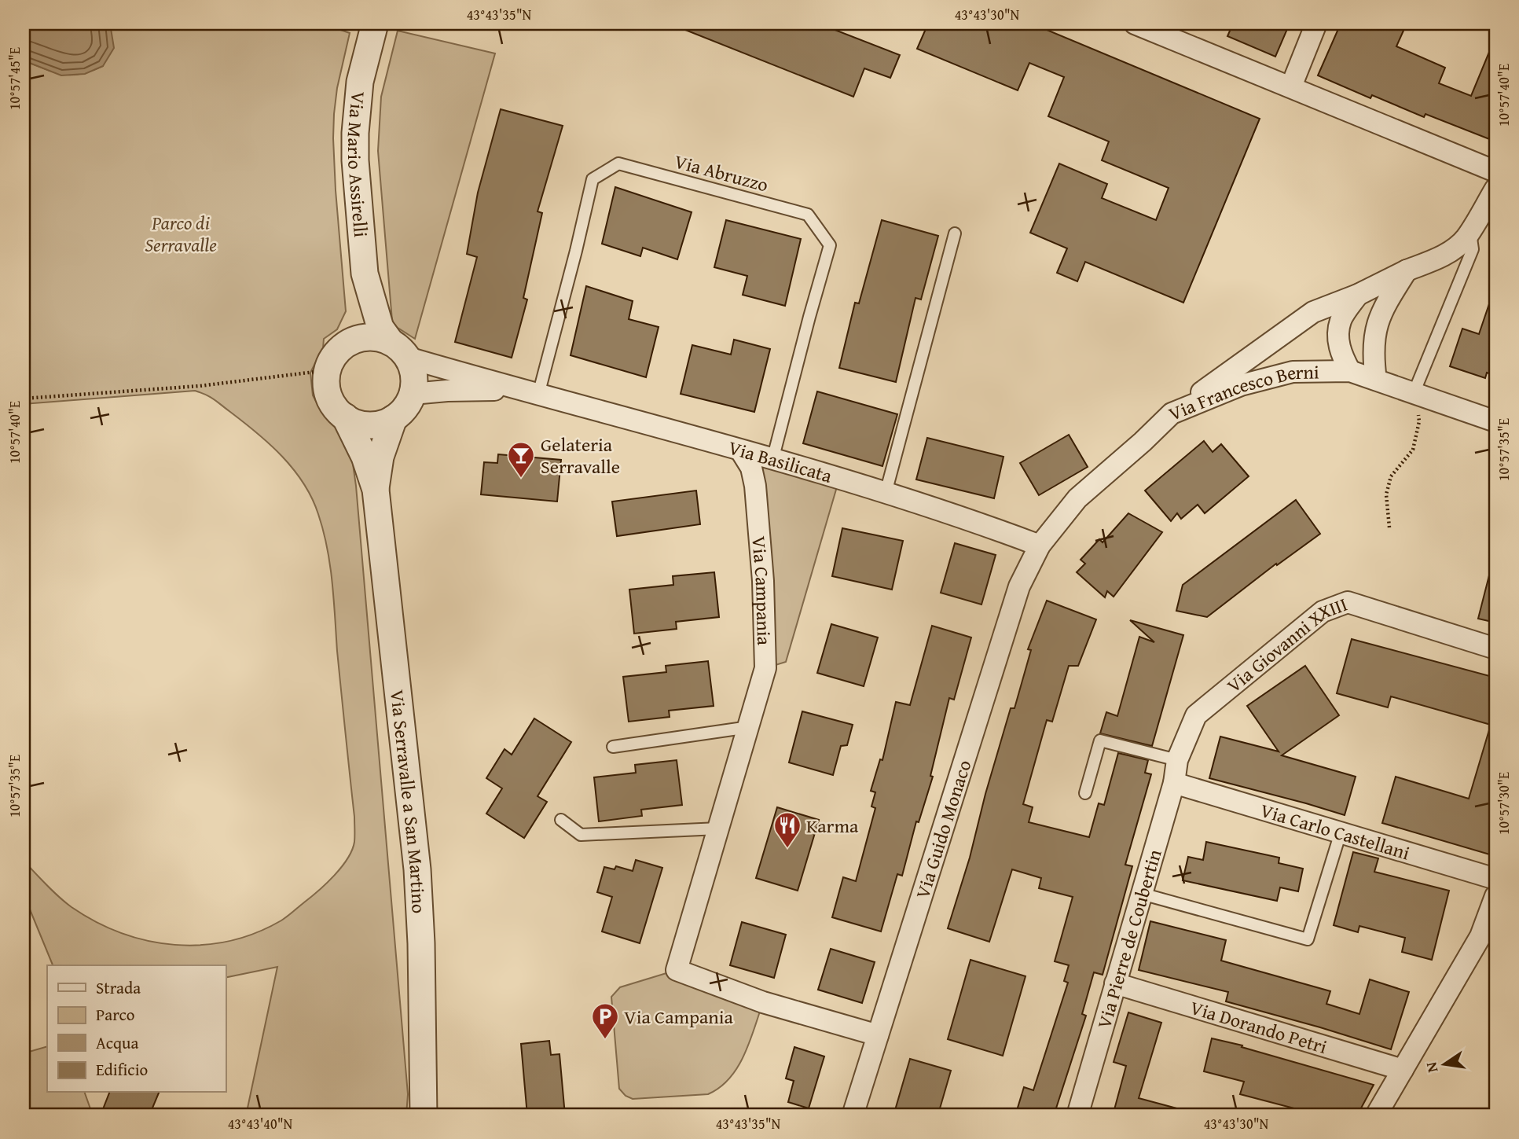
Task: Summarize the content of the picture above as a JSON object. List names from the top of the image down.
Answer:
{
  "streets": {
    "street": [
      "Via Mario Assirelli",
      "Via Francesco Berni",
      "Via Basilicata",
      "Via Campania",
      "Via Giovanni XXIII",
      "Via Serravalle a San Martino",
      "Via Guido Monaco",
      "Via Carlo Castellani",
      "Via Pierre de Coubertin",
      "Via Dorando Petri"
    ],
    "lane": ["Via Abruzzo"]
  },
  "crossings": [
    ["Via Abruzzo", "Via Basilicata"],
    ["Via Francesco Berni", "Via Basilicata"],
    ["Via Francesco Berni", "Via Guido Monaco"],
    ["Via Basilicata", "Via Campania"],
    ["Via Basilicata", "Via Guido Monaco"],
    ["Via Campania", "Via Guido Monaco"],
    ["Via Giovanni XXIII", "Via Pierre de Coubertin"],
    ["Via Carlo Castellani", "Via Pierre de Coubertin"],
    ["Via Pierre de Coubertin", "Via Dorando Petri"]
  ],
  "parks": ["Parco di Serravalle"],
  "places": {
    "bar": ["Gelateria Serravalle"],
    "restaurant": ["Karma"],
    "parking": ["Via Campania"]
  },
  "legend": [
    "Strada",
    "Parco",
    "Acqua",
    "Edificio"
  ],
  "north": "left",
  "coordinates": [
    "43°43'35\"N",
    "43°43'30\"N",
    "10°57'45\"E",
    "10°57'40\"E",
    "10°57'35\"E",
    "10°57'30\"E",
    "43°43'40\"N"
  ]
}
